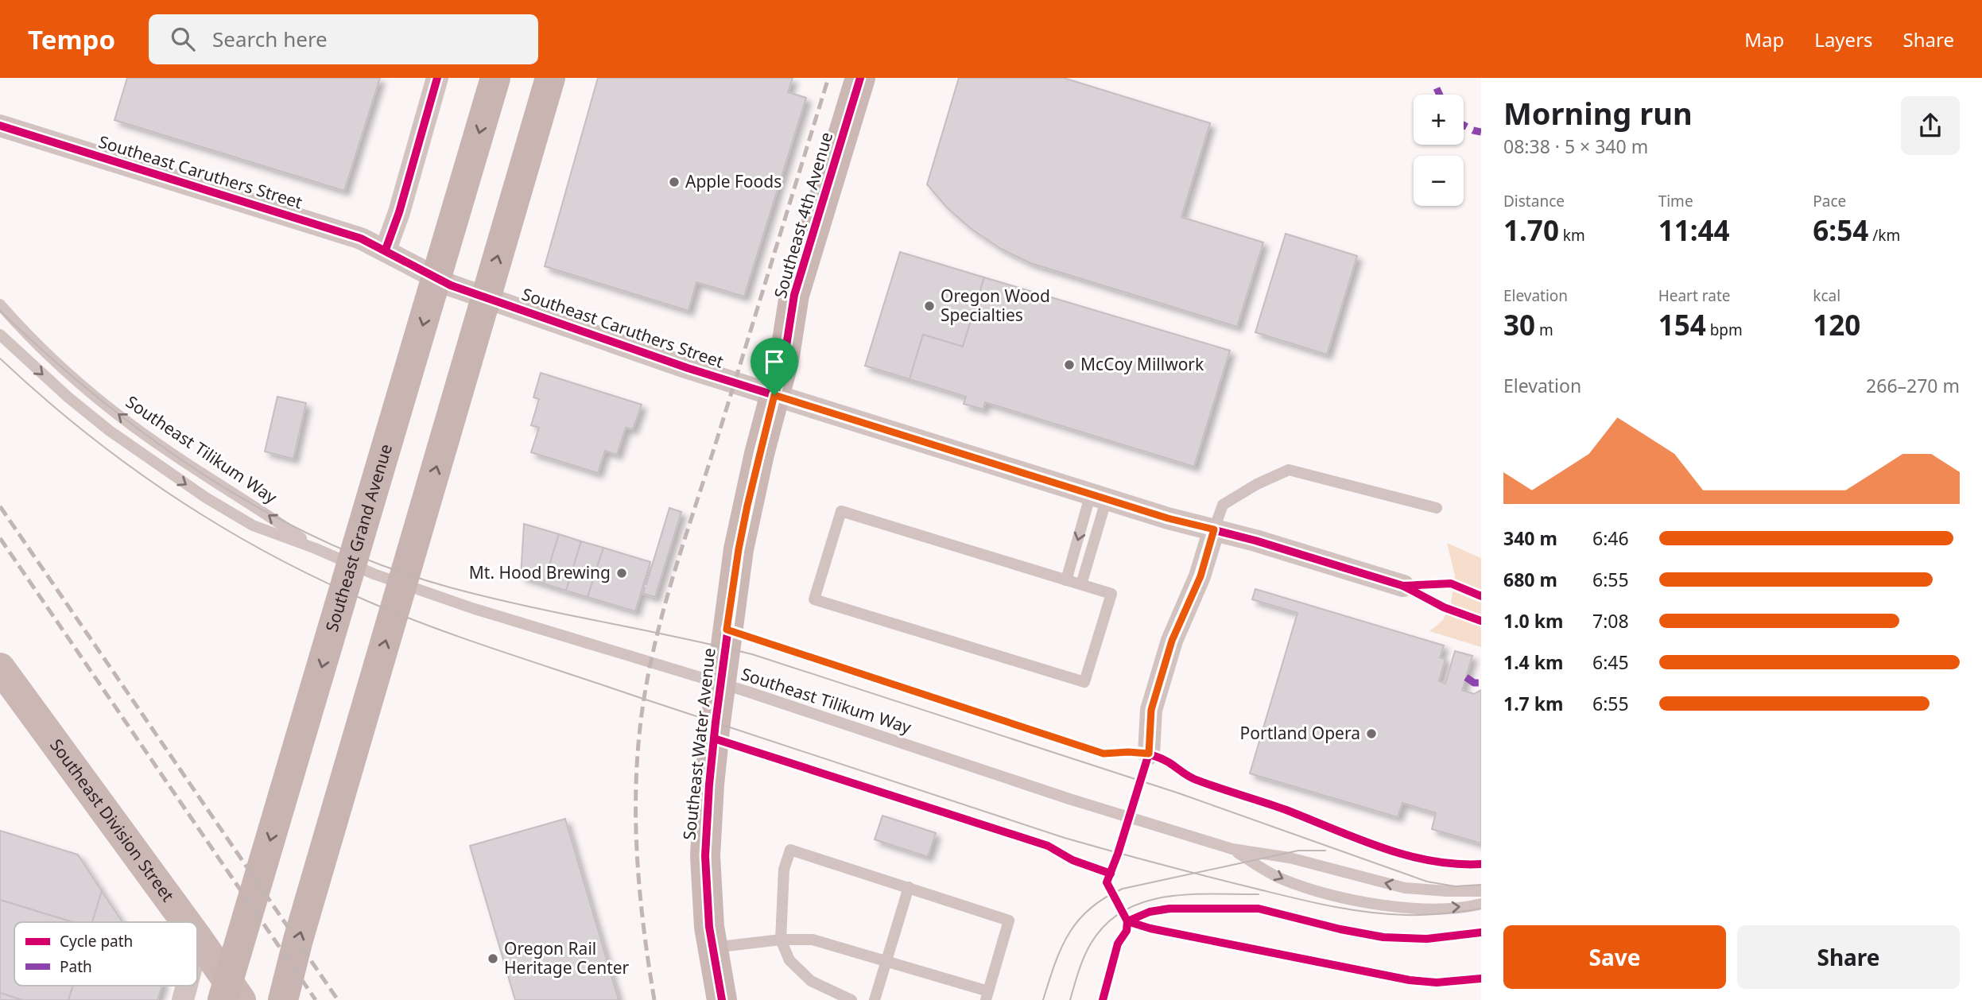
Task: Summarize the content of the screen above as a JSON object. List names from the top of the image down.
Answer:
{
  "streets": {
    "highway": ["Southeast Grand Avenue"],
    "street": [
      "Southeast Caruthers Street",
      "Southeast 4th Avenue",
      "Southeast Water Avenue",
      "Southeast Division Street"
    ],
    "lane": ["Southeast Tilikum Way"]
  },
  "crossings": [
    ["Southeast Caruthers Street", "Southeast 4th Avenue"],
    ["Southeast Caruthers Street", "Southeast Water Avenue"],
    ["Southeast 4th Avenue", "Southeast Water Avenue"],
    ["Southeast Tilikum Way", "Southeast Water Avenue"]
  ],
  "places": [
    "Apple Foods",
    "Oregon Wood Specialties",
    "McCoy Millwork",
    "Mt. Hood Brewing",
    "Portland Opera",
    "Oregon Rail Heritage Center"
  ],
  "legend": ["Cycle path", "Path"],
  "page": {
    "header": "Tempo",
    "search": "Search here",
    "nav": ["Map", "Layers", "Share"],
    "heading": ["Morning run", "08:38 · 5 × 340 m"],
    "map_buttons": ["+", "−"],
    "stats": [
      ["Distance", "1.70 km"],
      ["Time", "11:44"],
      ["Pace", "6:54 /km"],
      ["Elevation", "30 m"],
      ["Heart rate", "154 bpm"],
      ["kcal", "120"]
    ],
    "chart": ["Elevation", "266–270 m"],
    "list": [
      {
        "name": "340 m",
        "note": "6:46"
      },
      {
        "name": "680 m",
        "note": "6:55"
      },
      {
        "name": "1.0 km",
        "note": "7:08"
      },
      {
        "name": "1.4 km",
        "note": "6:45"
      },
      {
        "name": "1.7 km",
        "note": "6:55"
      }
    ],
    "buttons": ["Save", "Share"]
  }
}
